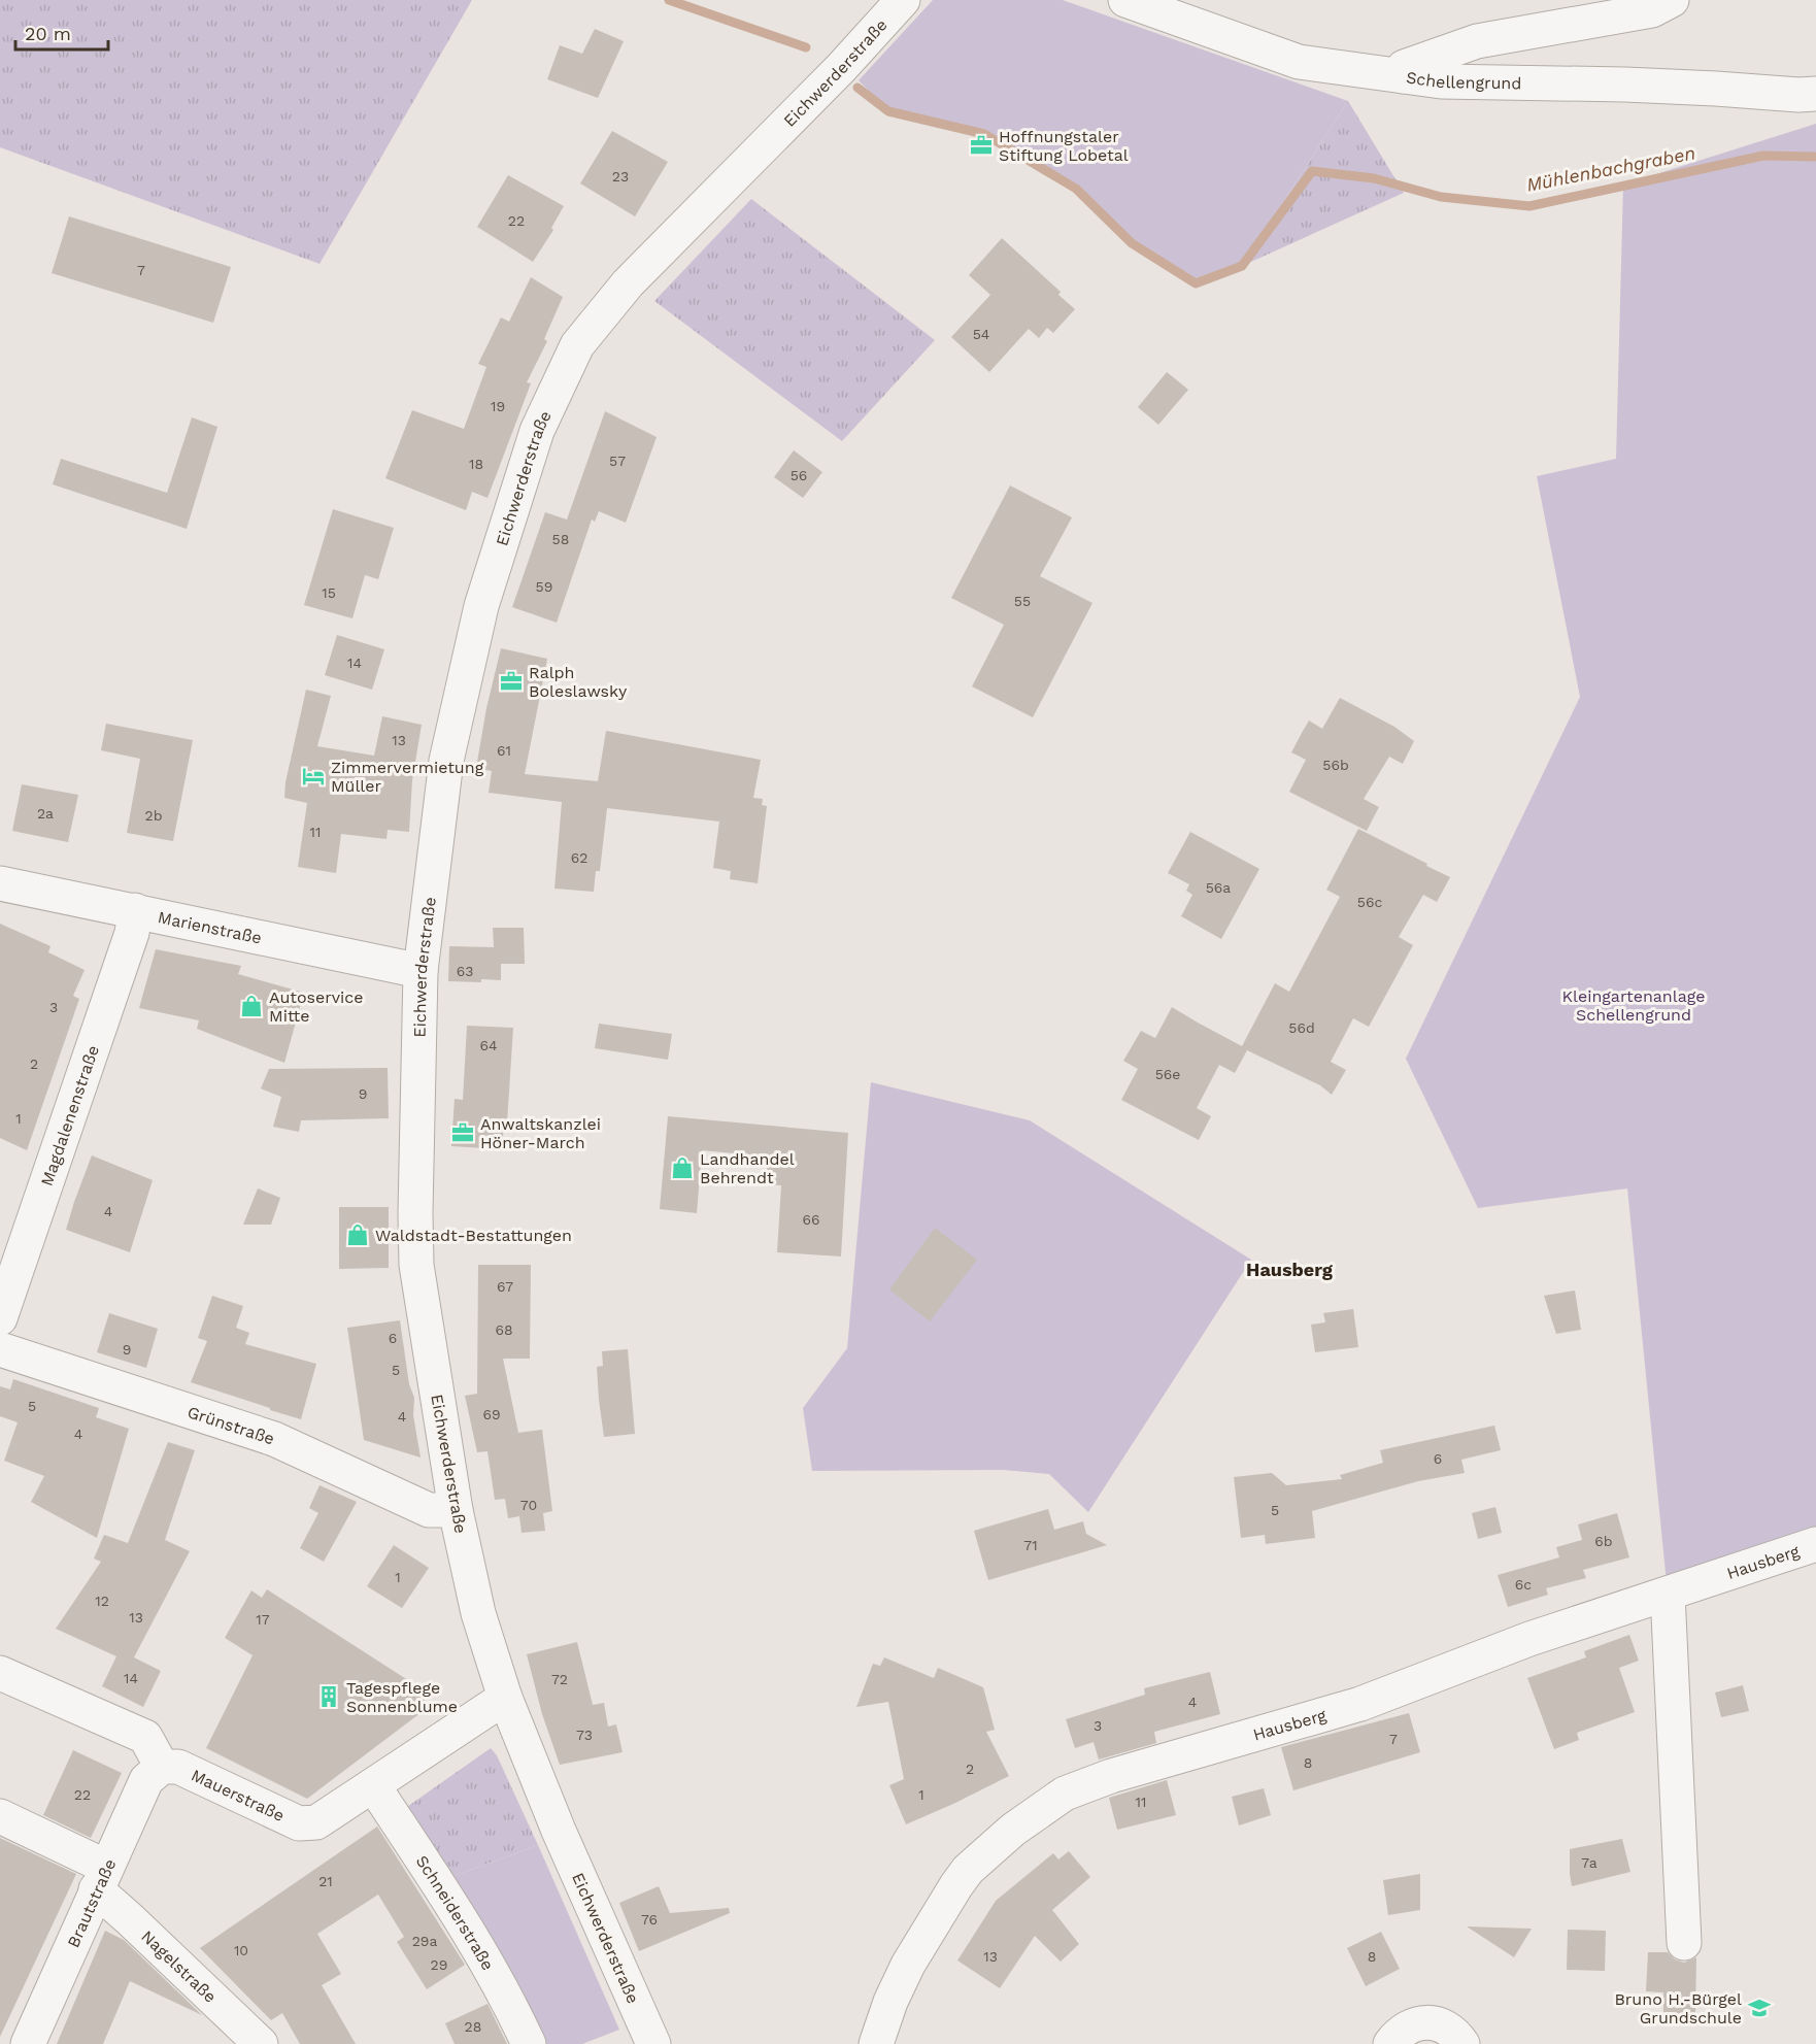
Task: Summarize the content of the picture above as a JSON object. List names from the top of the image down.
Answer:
{
  "streets": {
    "street": [
      "Eichwerderstraße",
      "Schellengrund",
      "Marienstraße",
      "Magdalenenstraße",
      "Grünstraße",
      "Hausberg",
      "Mauerstraße",
      "Brautstraße",
      "Schneiderstraße",
      "Nagelstraße"
    ]
  },
  "crossings": [
    ["Eichwerderstraße", "Marienstraße"],
    ["Eichwerderstraße", "Grünstraße"],
    ["Eichwerderstraße", "Mauerstraße"],
    ["Marienstraße", "Magdalenenstraße"],
    ["Mauerstraße", "Brautstraße"],
    ["Mauerstraße", "Schneiderstraße"],
    ["Brautstraße", "Nagelstraße"]
  ],
  "districts": ["Hausberg"],
  "water": ["Mühlenbachgraben"],
  "parks": ["Kleingartenanlage Schellengrund"],
  "places": {
    "office": ["Hoffnungstaler Stiftung Lobetal", "Ralph Boleslawsky", "Anwaltskanzlei Höner-March"],
    "hotel": ["Zimmervermietung Müller"],
    "shop": ["Autoservice Mitte", "Landhandel Behrendt", "Waldstadt-Bestattungen"],
    "building": ["Tagespflege Sonnenblume"],
    "school or university": ["Bruno H.-Bürgel Grundschule"]
  },
  "house_numbers": [
    "23",
    "22",
    "7",
    "54",
    "19",
    "57",
    "18",
    "56",
    "58",
    "59",
    "15",
    "55",
    "14",
    "13",
    "61",
    "56b",
    "2a",
    "2b",
    "11",
    "62",
    "56a",
    "56c",
    "63",
    "3",
    "56d",
    "64",
    "2",
    "56e",
    "9",
    "1",
    "4",
    "66",
    "67",
    "68",
    "6",
    "9",
    "5",
    "5",
    "69",
    "4",
    "4",
    "6",
    "70",
    "5",
    "6b",
    "71",
    "1",
    "6c",
    "12",
    "13",
    "17",
    "14",
    "72",
    "4",
    "3",
    "73",
    "7",
    "8",
    "2",
    "22",
    "1",
    "11",
    "7a",
    "21",
    "76",
    "29a",
    "10",
    "13",
    "8",
    "29",
    "28"
  ],
  "scale_bar": "20 m"
}
